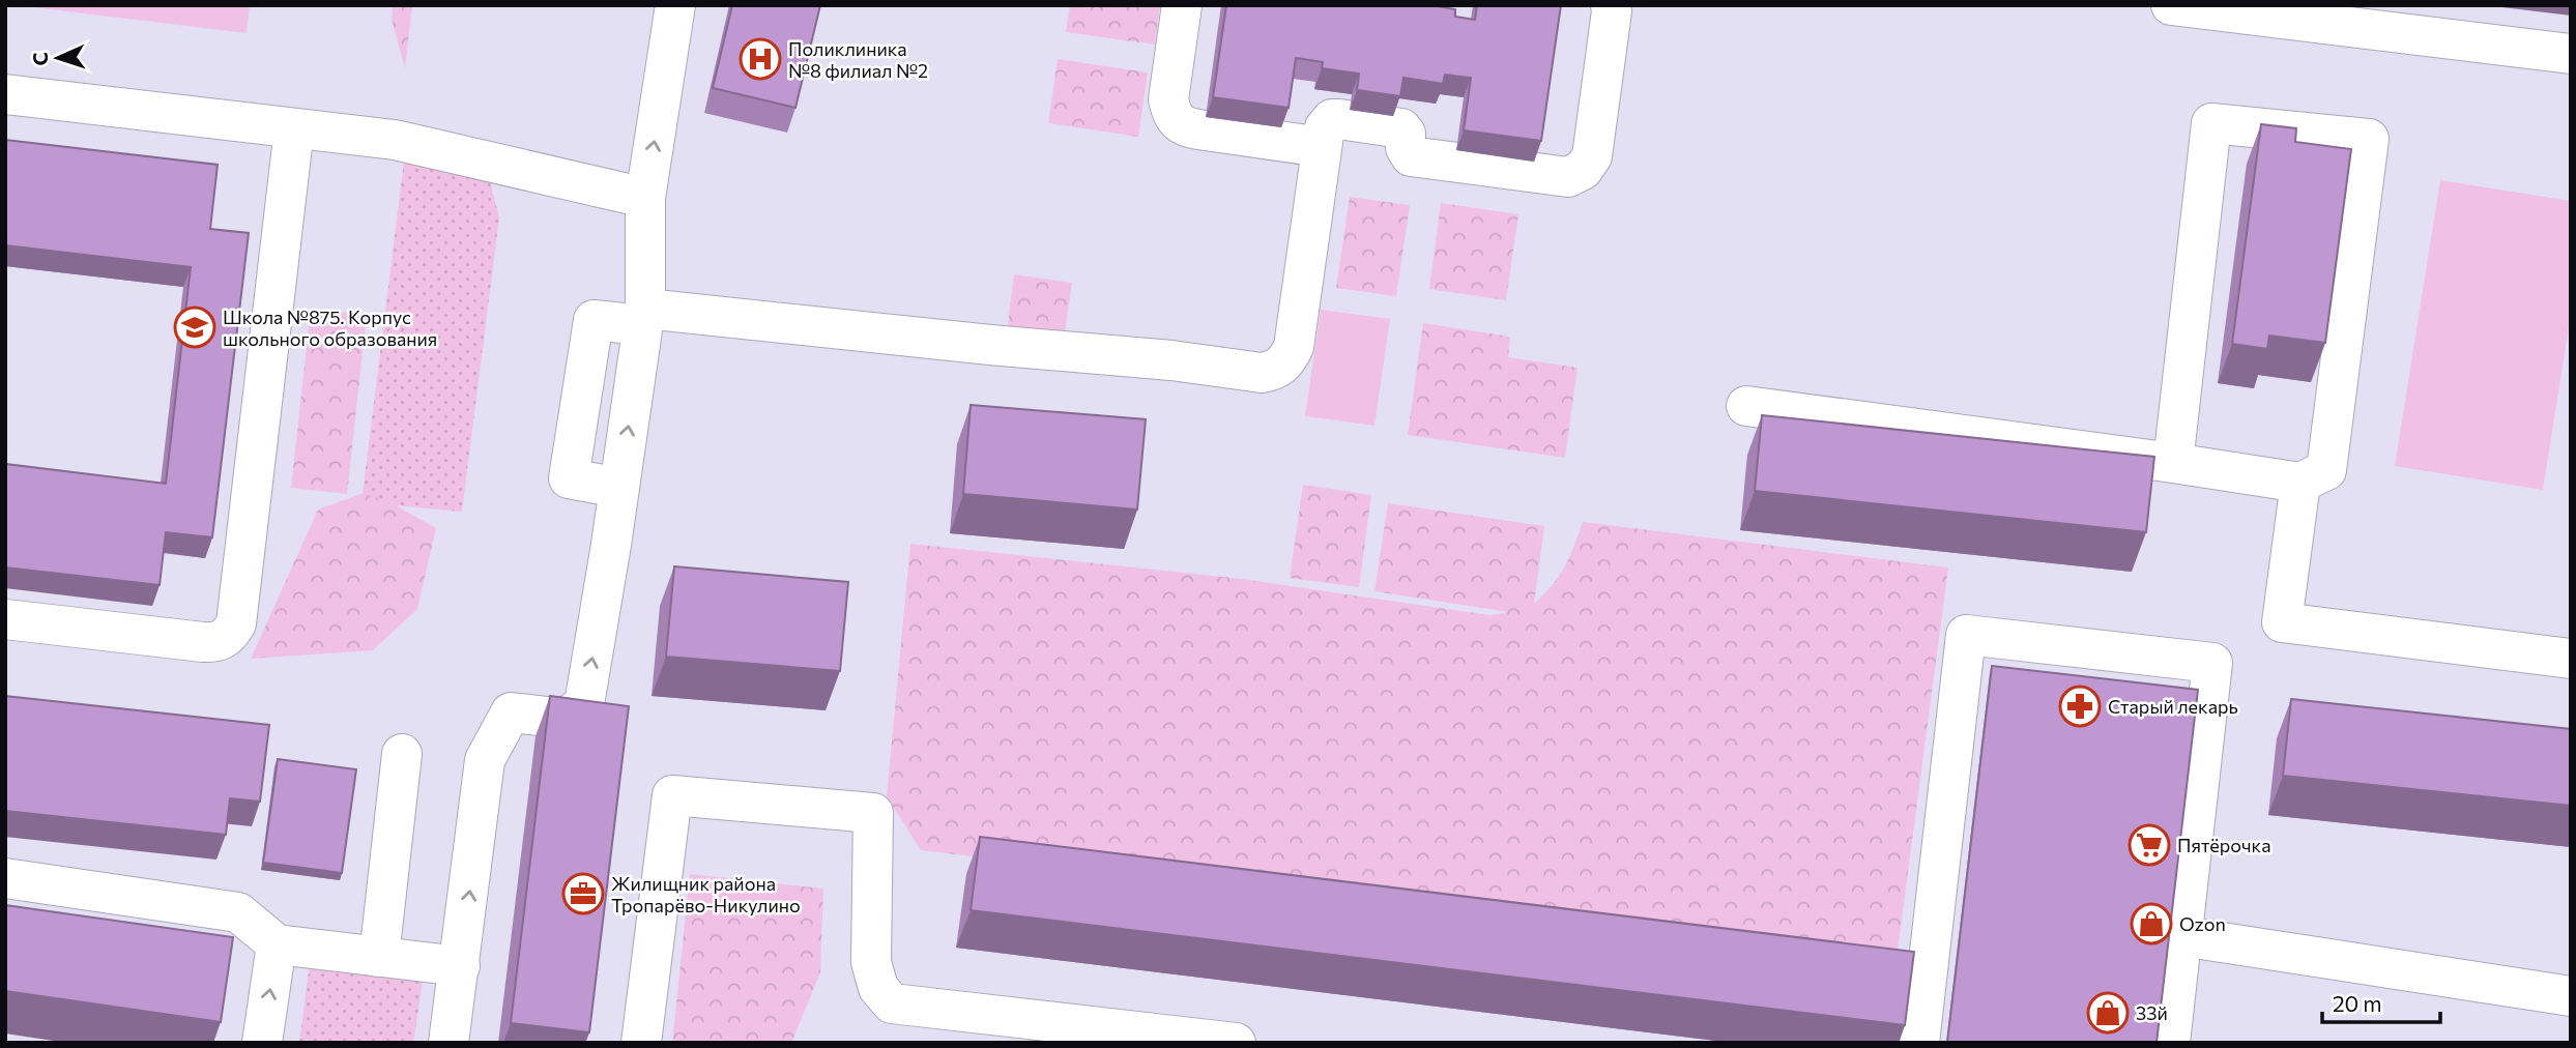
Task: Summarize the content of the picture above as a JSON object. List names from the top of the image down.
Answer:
{
  "places": {
    "hospital": ["Поликлиника №8 филиал №2"],
    "school or university": ["Школа №875. Корпус школьного образования"],
    "pharmacy": ["Старый лекарь"],
    "supermarket": ["Пятёрочка"],
    "office": ["Жилищник района Тропарёво-Никулино"],
    "shop": ["Ozon", "33й"]
  },
  "scale_bar": "20 m",
  "north": "left"
}
